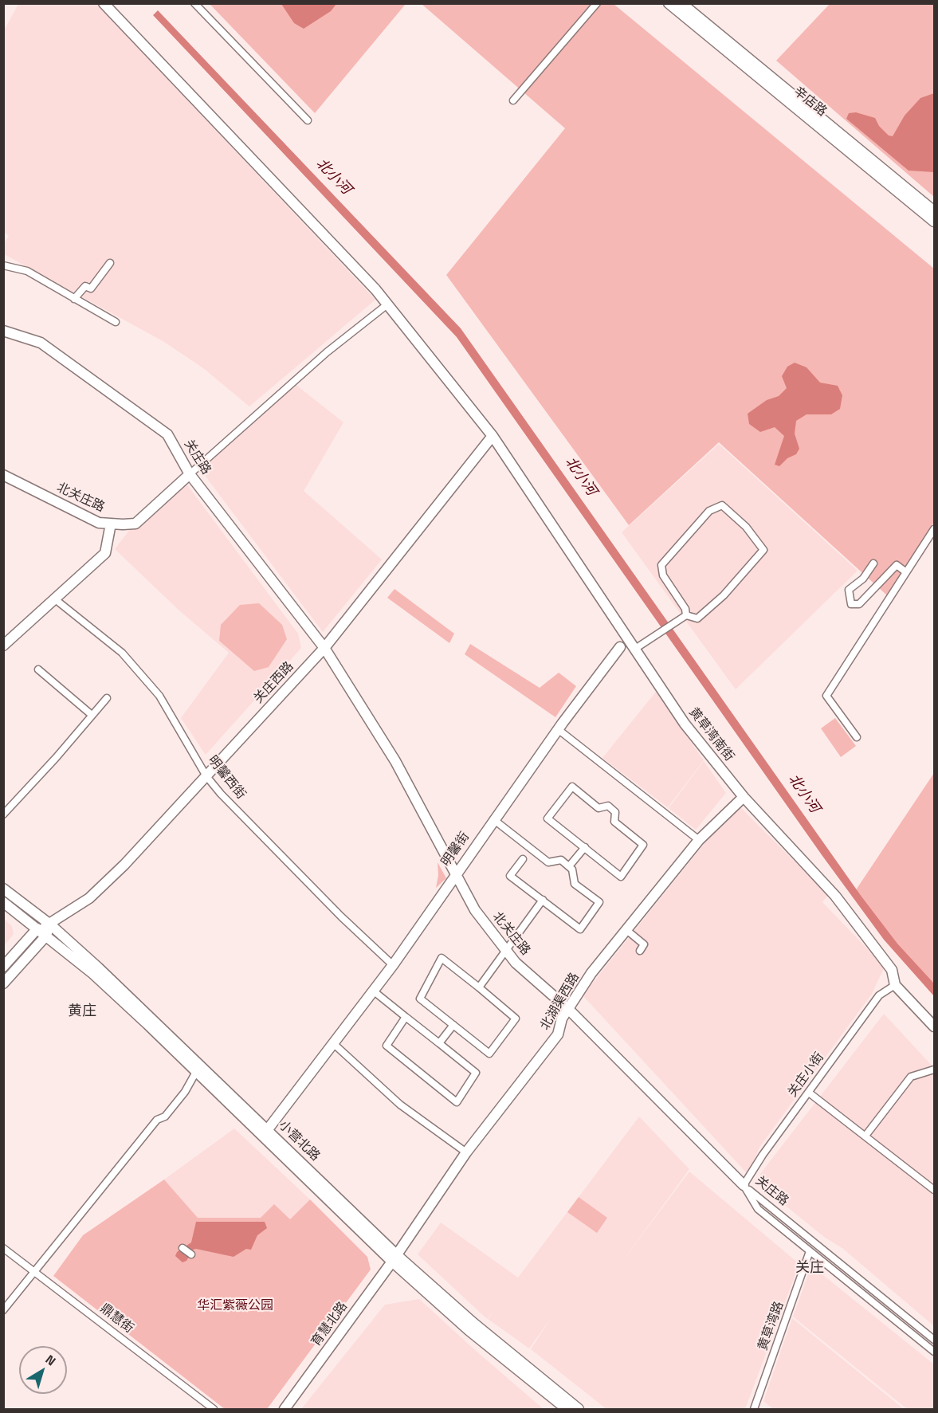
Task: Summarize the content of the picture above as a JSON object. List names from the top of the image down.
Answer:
{
  "streets": {
    "street": [
      "辛店路",
      "关庄路",
      "北关庄路",
      "关庄西路",
      "黄草湾南街",
      "明馨西街",
      "明馨街",
      "北湖渠西路",
      "关庄小街",
      "小营北路",
      "鼎慧街",
      "育慧北路",
      "黄草湾路"
    ]
  },
  "crossings": [
    ["关庄路", "北关庄路"],
    ["关庄路", "关庄西路"],
    ["关庄路", "关庄小街"],
    ["关庄路", "黄草湾路"],
    ["北关庄路", "关庄西路"],
    ["北关庄路", "明馨街"],
    ["北关庄路", "北湖渠西路"],
    ["北关庄路", "关庄小街"],
    ["关庄西路", "黄草湾南街"],
    ["关庄西路", "明馨西街"],
    ["关庄西路", "小营北路"],
    ["黄草湾南街", "北湖渠西路"],
    ["黄草湾南街", "关庄小街"],
    ["明馨西街", "明馨街"],
    ["明馨街", "小营北路"],
    ["北湖渠西路", "小营北路"],
    ["北湖渠西路", "育慧北路"],
    ["小营北路", "育慧北路"]
  ],
  "districts": ["黄庄", "关庄"],
  "water": ["北小河"],
  "parks": ["华汇紫薇公园"],
  "north": "top right"
}
